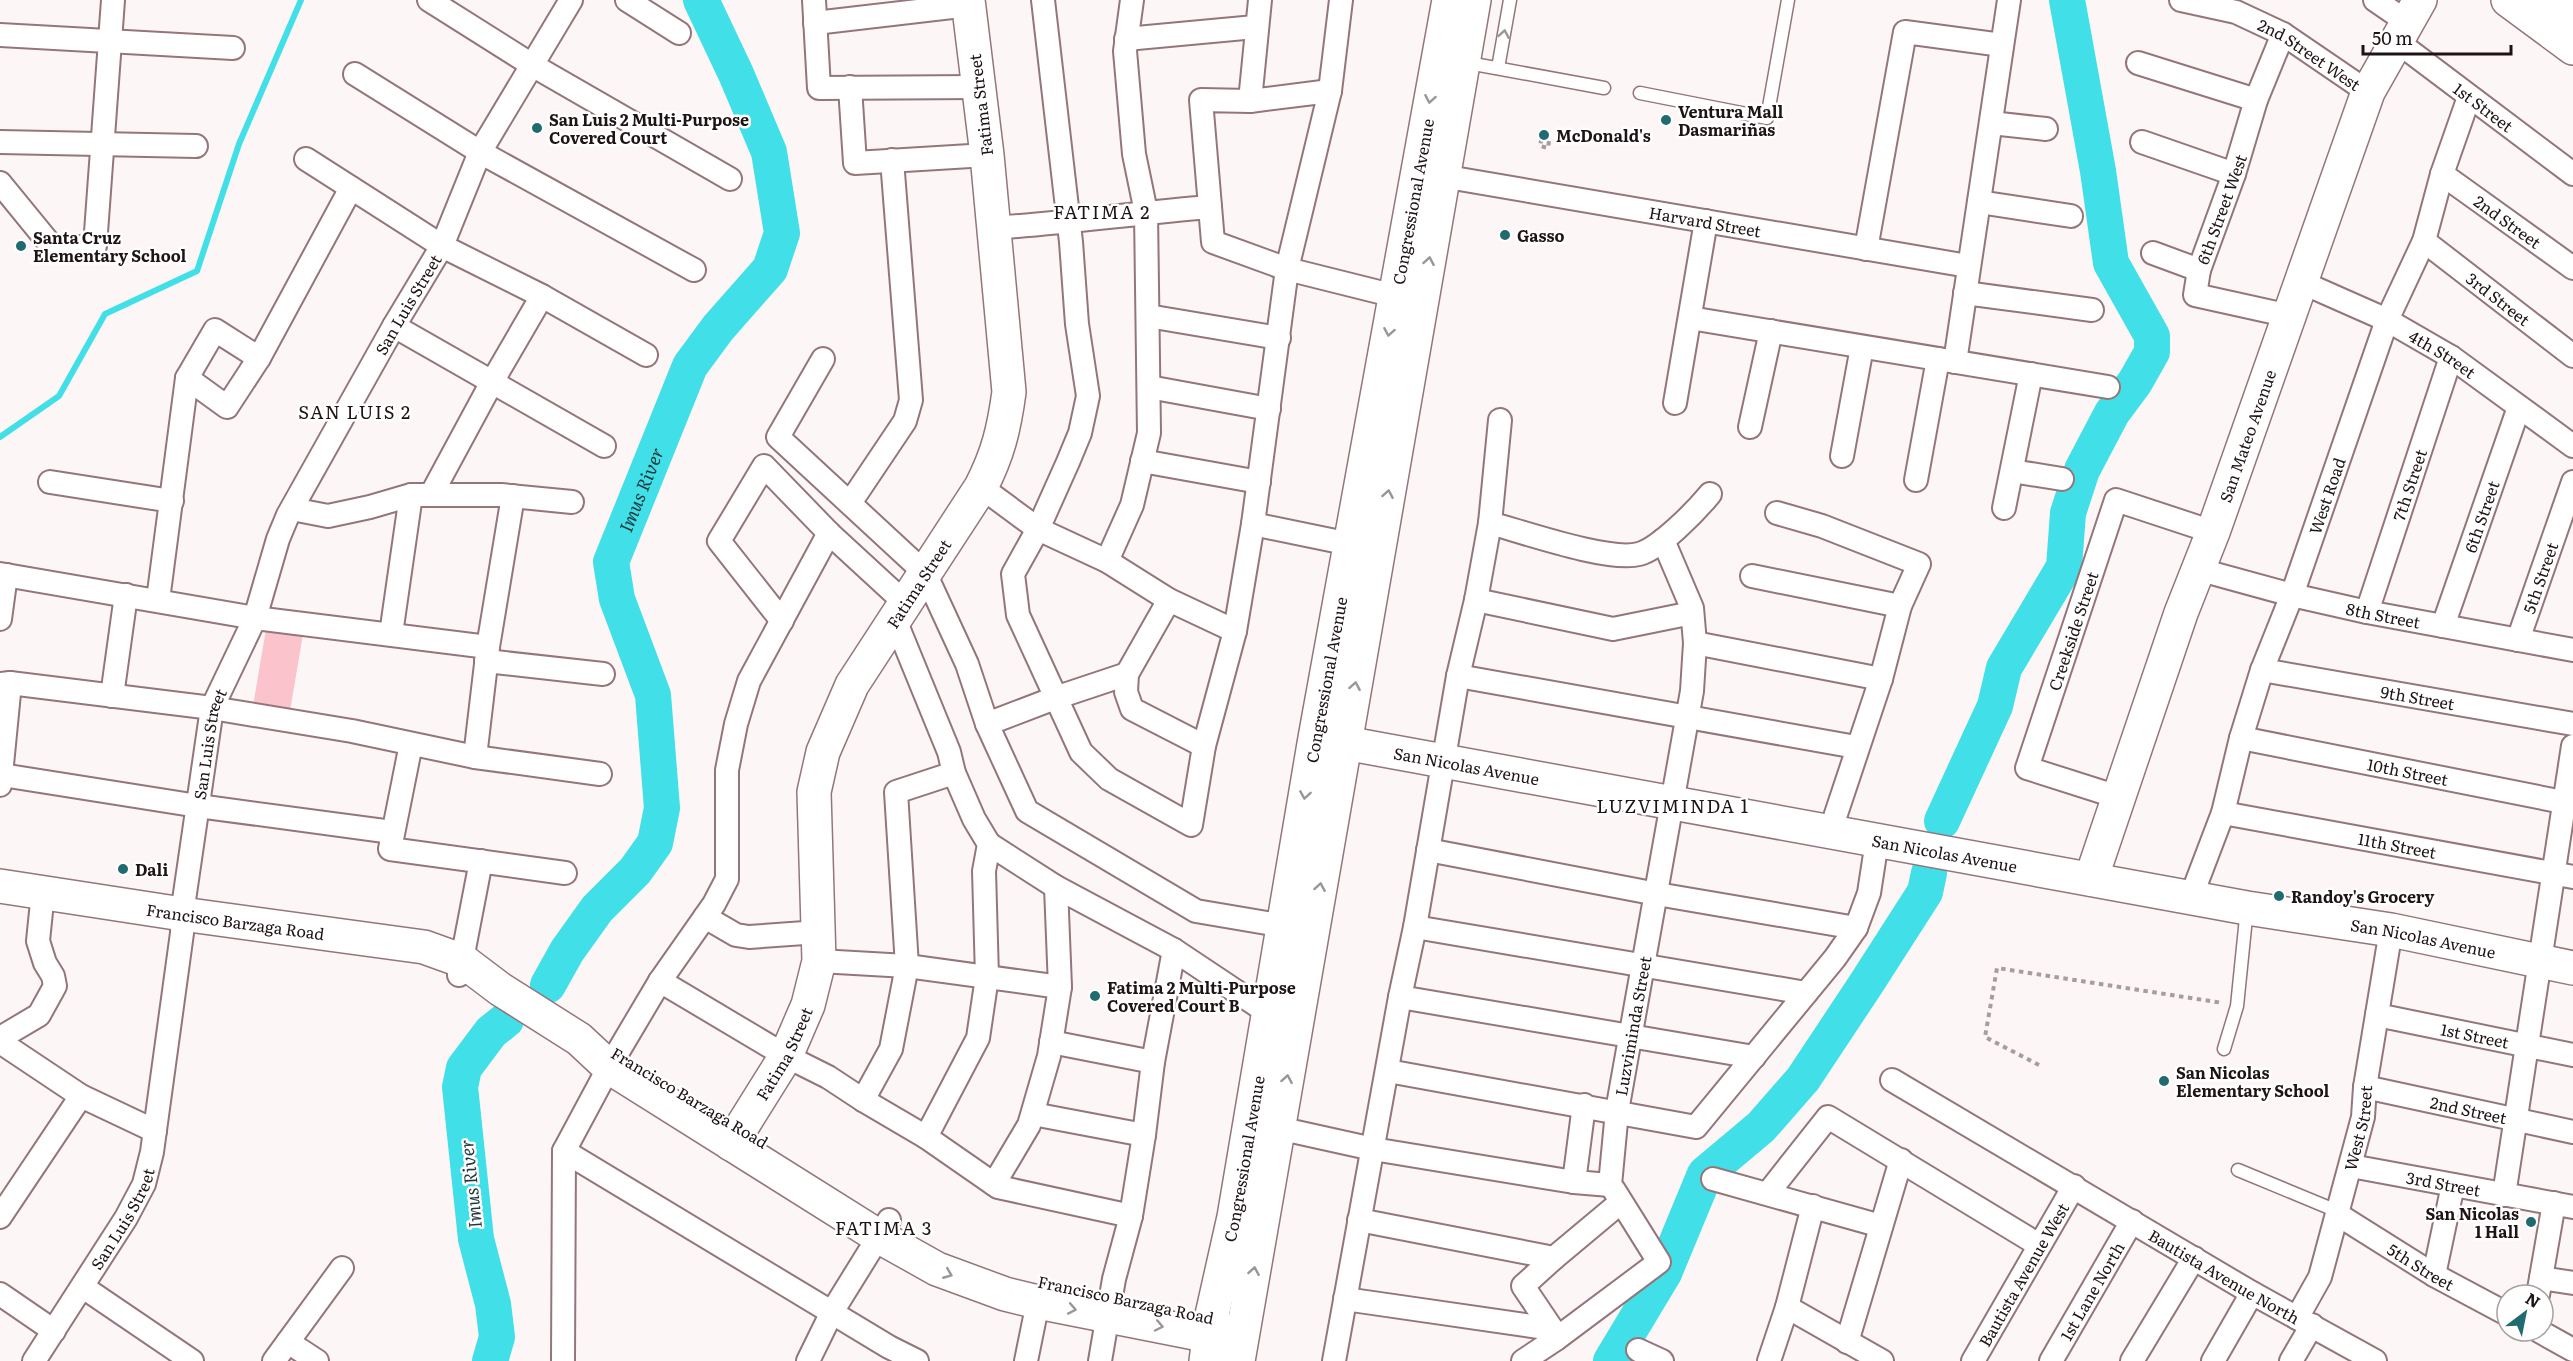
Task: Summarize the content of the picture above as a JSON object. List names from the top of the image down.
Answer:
{
  "streets": {
    "street": [
      "2nd Street West",
      "Fatima Street",
      "1st Street",
      "Congressional Avenue",
      "6th Street West",
      "Harvard Street",
      "2nd Street",
      "3rd Street",
      "San Luis Street",
      "4th Street",
      "San Mateo Avenue",
      "7th Street",
      "West Road",
      "6th Street",
      "5th Street",
      "8th Street",
      "Creekside Street",
      "9th Street",
      "San Nicolas Avenue",
      "10th Street",
      "11th Street",
      "Francisco Barzaga Road",
      "Luzviminda Street",
      "West Street",
      "Bautista Avenue West",
      "Bautista Avenue North",
      "1st Lane North"
    ]
  },
  "crossings": [
    ["2nd Street West", "6th Street West"],
    ["2nd Street West", "San Mateo Avenue"],
    ["Fatima Street", "Francisco Barzaga Road"],
    ["1st Street", "San Mateo Avenue"],
    ["1st Street", "West Road"],
    ["1st Street", "West Street"],
    ["Congressional Avenue", "Harvard Street"],
    ["Congressional Avenue", "San Nicolas Avenue"],
    ["Congressional Avenue", "Francisco Barzaga Road"],
    ["6th Street West", "San Mateo Avenue"],
    ["2nd Street", "West Road"],
    ["2nd Street", "West Street"],
    ["3rd Street", "West Road"],
    ["3rd Street", "West Street"],
    ["San Luis Street", "Francisco Barzaga Road"],
    ["4th Street", "San Mateo Avenue"],
    ["4th Street", "7th Street"],
    ["4th Street", "West Road"],
    ["4th Street", "6th Street"],
    ["San Mateo Avenue", "8th Street"],
    ["San Mateo Avenue", "Creekside Street"],
    ["San Mateo Avenue", "San Nicolas Avenue"],
    ["7th Street", "8th Street"],
    ["West Road", "8th Street"],
    ["West Road", "9th Street"],
    ["West Road", "San Nicolas Avenue"],
    ["West Road", "10th Street"],
    ["West Road", "11th Street"],
    ["6th Street", "8th Street"],
    ["5th Street", "8th Street"],
    ["5th Street", "West Street"],
    ["San Nicolas Avenue", "Luzviminda Street"],
    ["San Nicolas Avenue", "West Street"],
    ["West Street", "Bautista Avenue North"],
    ["Bautista Avenue West", "Bautista Avenue North"],
    ["Bautista Avenue North", "1st Lane North"]
  ],
  "districts": [
    "FATIMA 2",
    "SAN LUIS 2",
    "LUZVIMINDA 1",
    "FATIMA 3"
  ],
  "water": ["Imus River"],
  "places": [
    "Ventura Mall Dasmariñas",
    "San Luis 2 Multi-Purpose Covered Court",
    "McDonald's",
    "Gasso",
    "Santa Cruz Elementary School",
    "Dali",
    "Randoy's Grocery",
    "Fatima 2 Multi-Purpose Covered Court B",
    "San Nicolas Elementary School",
    "San Nicolas 1 Hall"
  ],
  "scale_bar": "50 m",
  "north": "top right"
}
